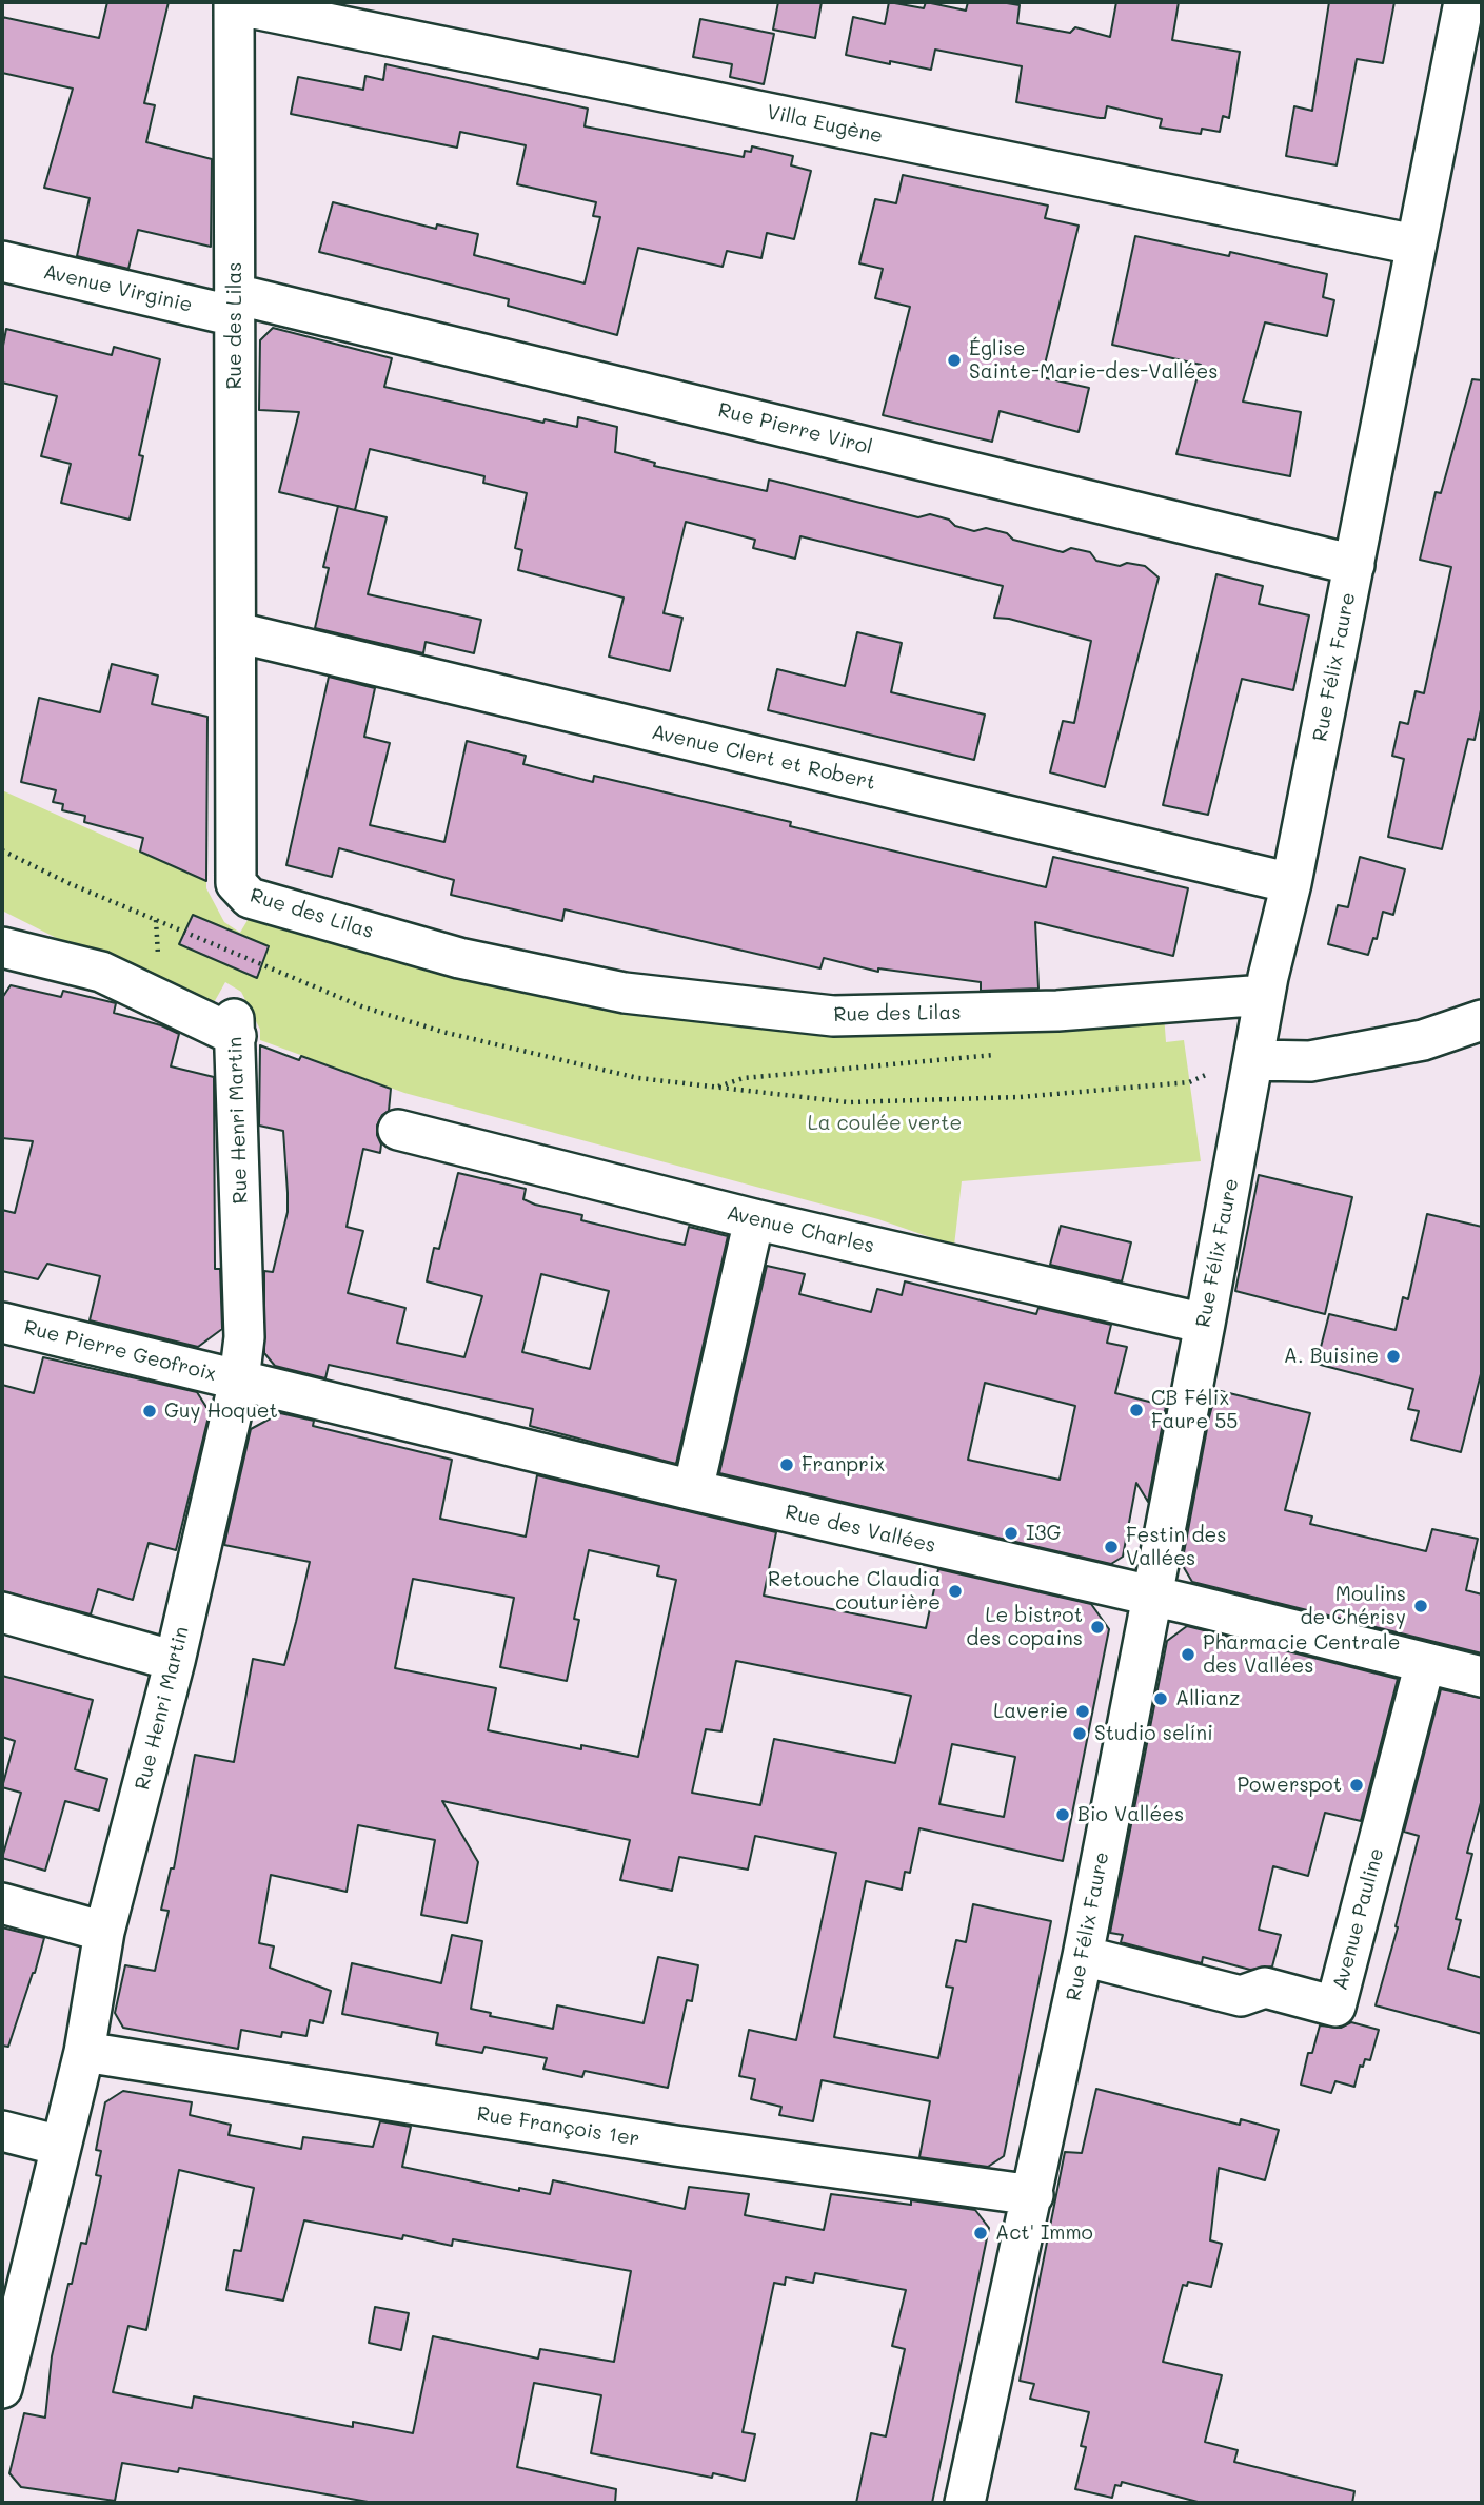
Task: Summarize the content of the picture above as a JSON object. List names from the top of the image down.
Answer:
{
  "streets": {
    "street": [
      "Villa Eugène",
      "Avenue Virginie",
      "Rue des Lilas",
      "Rue Pierre Virol",
      "Rue Félix Faure",
      "Avenue Clert et Robert",
      "Rue Henri Martin",
      "Avenue Charles",
      "Rue Pierre Geofroix",
      "Rue des Vallées",
      "Avenue Pauline",
      "Rue François 1er"
    ]
  },
  "crossings": [
    ["Villa Eugène", "Rue des Lilas"],
    ["Villa Eugène", "Rue Félix Faure"],
    ["Avenue Virginie", "Rue des Lilas"],
    ["Avenue Virginie", "Rue Pierre Virol"],
    ["Rue des Lilas", "Rue Pierre Virol"],
    ["Rue des Lilas", "Rue Félix Faure"],
    ["Rue des Lilas", "Avenue Clert et Robert"],
    ["Rue Pierre Virol", "Rue Félix Faure"],
    ["Rue Félix Faure", "Avenue Clert et Robert"],
    ["Rue Félix Faure", "Avenue Charles"],
    ["Rue Félix Faure", "Rue des Vallées"],
    ["Rue Félix Faure", "Avenue Pauline"],
    ["Rue Félix Faure", "Rue François 1er"],
    ["Rue Henri Martin", "Rue Pierre Geofroix"],
    ["Rue Henri Martin", "Rue des Vallées"],
    ["Rue Henri Martin", "Rue François 1er"],
    ["Rue Pierre Geofroix", "Rue des Vallées"],
    ["Rue des Vallées", "Avenue Pauline"]
  ],
  "parks": ["La coulée verte"],
  "places": [
    "Église Sainte-Marie-des-Vallées",
    "A. Buisine",
    "CB Félix Faure 55",
    "Guy Hoquet",
    "Franprix",
    "I3G",
    "Festin des Vallées",
    "Retouche Claudia couturière",
    "Moulins de Chérisy",
    "Le bistrot des copains",
    "Pharmacie Centrale des Vallées",
    "Allianz",
    "Laverie",
    "Studio selíni",
    "Powerspot",
    "Bio Vallées",
    "Act' Immo"
  ]
}
